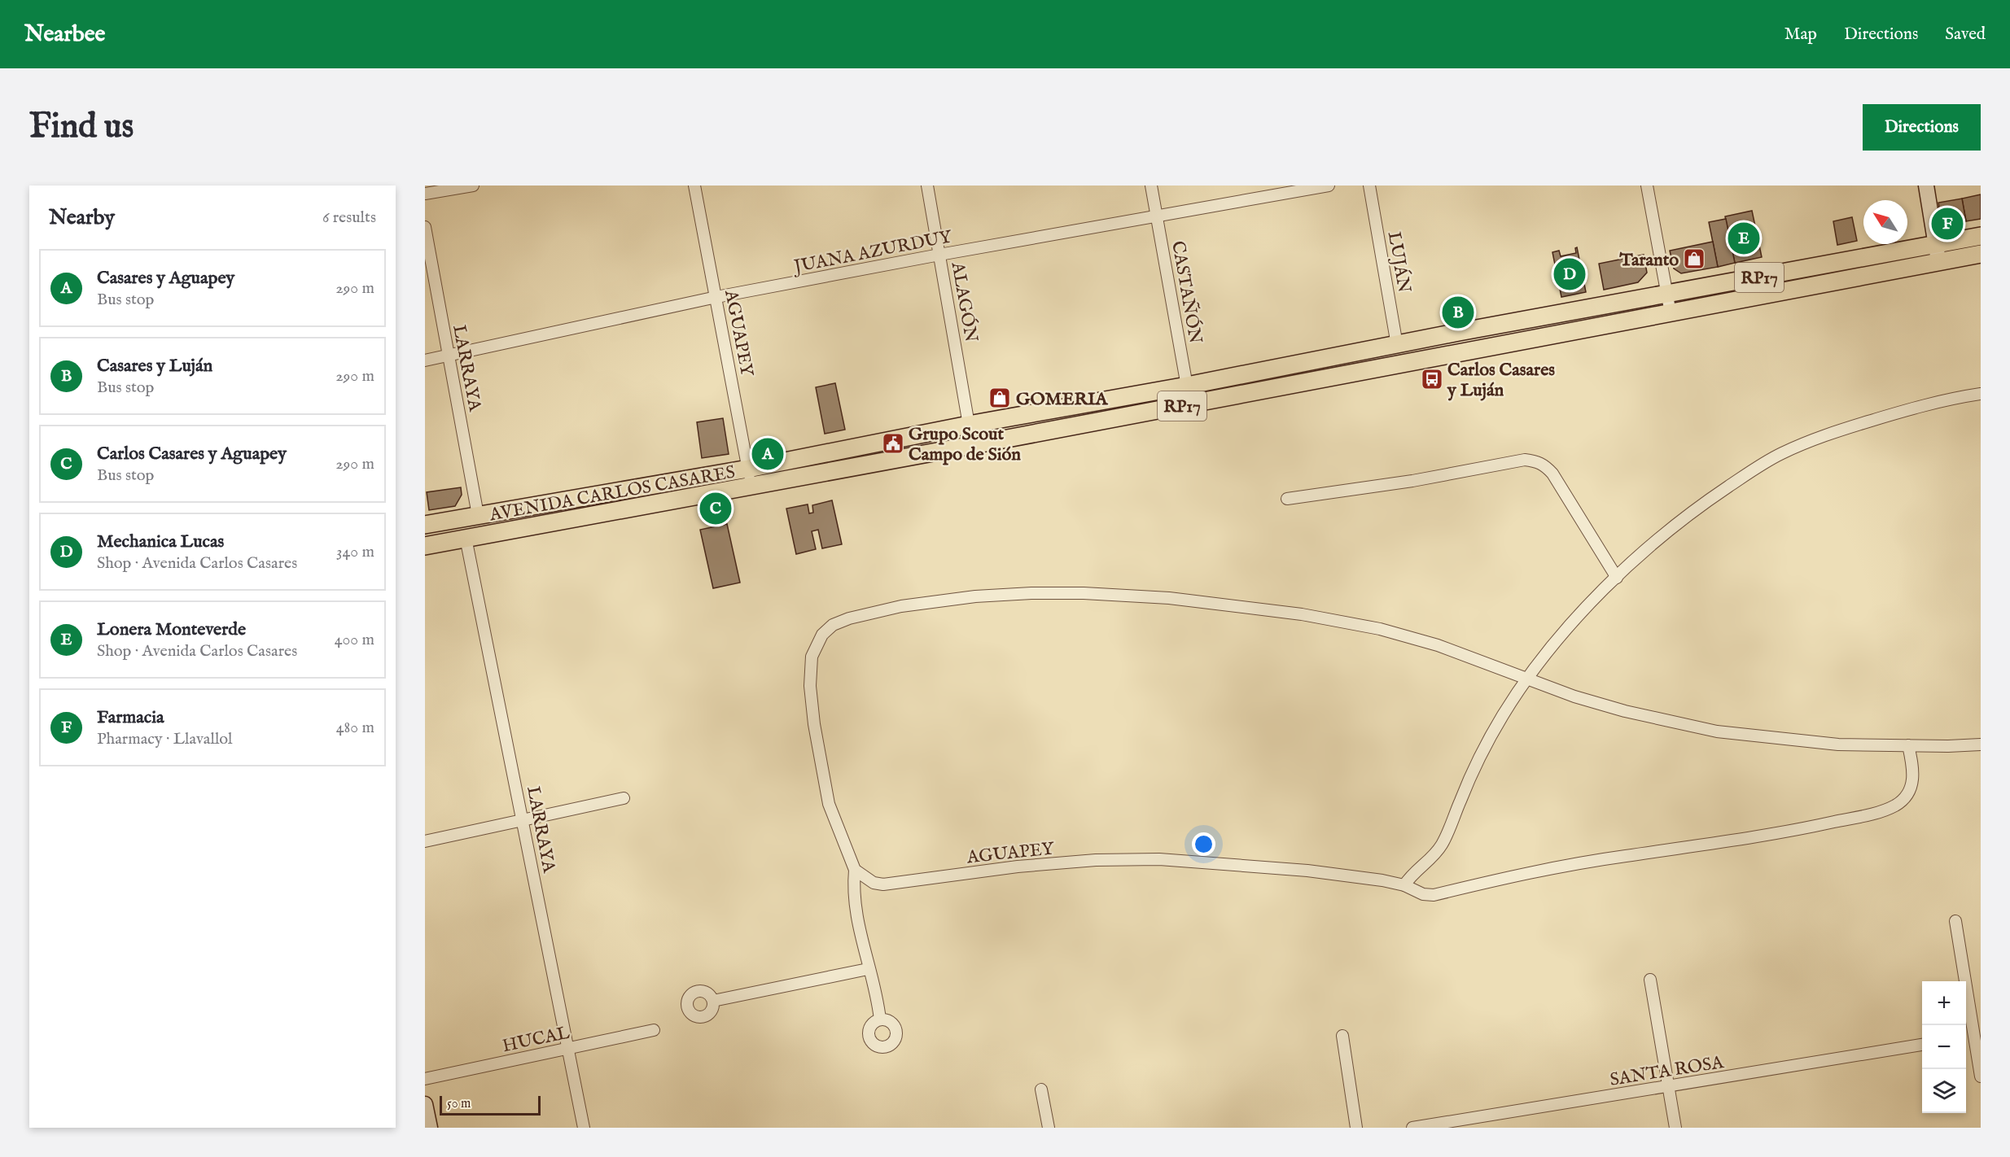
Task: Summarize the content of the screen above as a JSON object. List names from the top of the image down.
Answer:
{
  "streets": {
    "main road": ["RP17", "AVENIDA CARLOS CASARES"],
    "street": [
      "JUANA AZURDUY",
      "LUJÁN",
      "CASTAÑÓN",
      "ALAGÓN",
      "AGUAPEY",
      "LARRAYA",
      "HUCAL",
      "SANTA ROSA"
    ]
  },
  "crossings": [
    ["JUANA AZURDUY", "CASTAÑÓN"],
    ["JUANA AZURDUY", "ALAGÓN"],
    ["JUANA AZURDUY", "AGUAPEY"],
    ["JUANA AZURDUY", "LARRAYA"],
    ["LUJÁN", "AVENIDA CARLOS CASARES"],
    ["CASTAÑÓN", "AVENIDA CARLOS CASARES"],
    ["ALAGÓN", "AVENIDA CARLOS CASARES"],
    ["AGUAPEY", "AVENIDA CARLOS CASARES"],
    ["LARRAYA", "AVENIDA CARLOS CASARES"],
    ["LARRAYA", "HUCAL"]
  ],
  "places": {
    "shop": ["Taranto", "GOMERIA"],
    "bus stop": ["Carlos Casares y Luján"],
    "public building": ["Grupo Scout Campo de Sión"]
  },
  "scale_bar": "50 m",
  "north": "top left",
  "page": {
    "header": "Nearbee",
    "nav": ["Map", "Directions", "Saved"],
    "buttons": "Directions",
    "title": "Find us",
    "heading": ["Nearby", "6 results"],
    "pins": [
      "F",
      "E",
      "D",
      "B",
      "A",
      "C"
    ],
    "list": [
      {
        "mark": "A",
        "name": "Casares y Aguapey",
        "note": "Bus stop",
        "value": "290 m"
      },
      {
        "mark": "B",
        "name": "Casares y Luján",
        "note": "Bus stop",
        "value": "290 m"
      },
      {
        "mark": "C",
        "name": "Carlos Casares y Aguapey",
        "note": "Bus stop",
        "value": "290 m"
      },
      {
        "mark": "D",
        "name": "Mechanica Lucas",
        "note": "Shop · Avenida Carlos Casares",
        "value": "340 m"
      },
      {
        "mark": "E",
        "name": "Lonera Monteverde",
        "note": "Shop · Avenida Carlos Casares",
        "value": "400 m"
      },
      {
        "mark": "F",
        "name": "Farmacia",
        "note": "Pharmacy · Llavallol",
        "value": "480 m"
      }
    ],
    "map_buttons": ["+", "−"],
    "scale": "50 m"
  }
}
